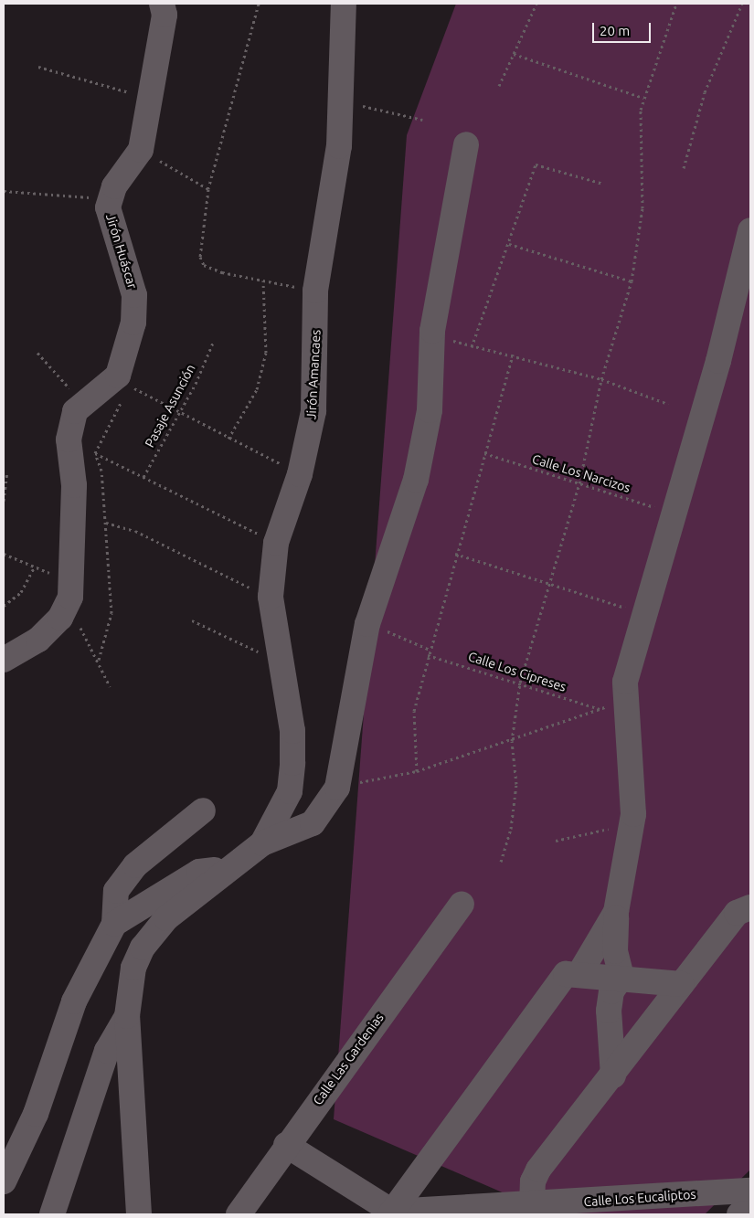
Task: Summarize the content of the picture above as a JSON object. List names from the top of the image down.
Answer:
{
  "streets": {
    "street": [
      "Jirón Huáscar",
      "Jirón Amancaes",
      "Calle Las Gardenias",
      "Calle Los Eucaliptos"
    ],
    "path": ["Pasaje Asunción", "Calle Los Narcizos", "Calle Los Cipreses"]
  },
  "scale_bar": "20 m"
}
